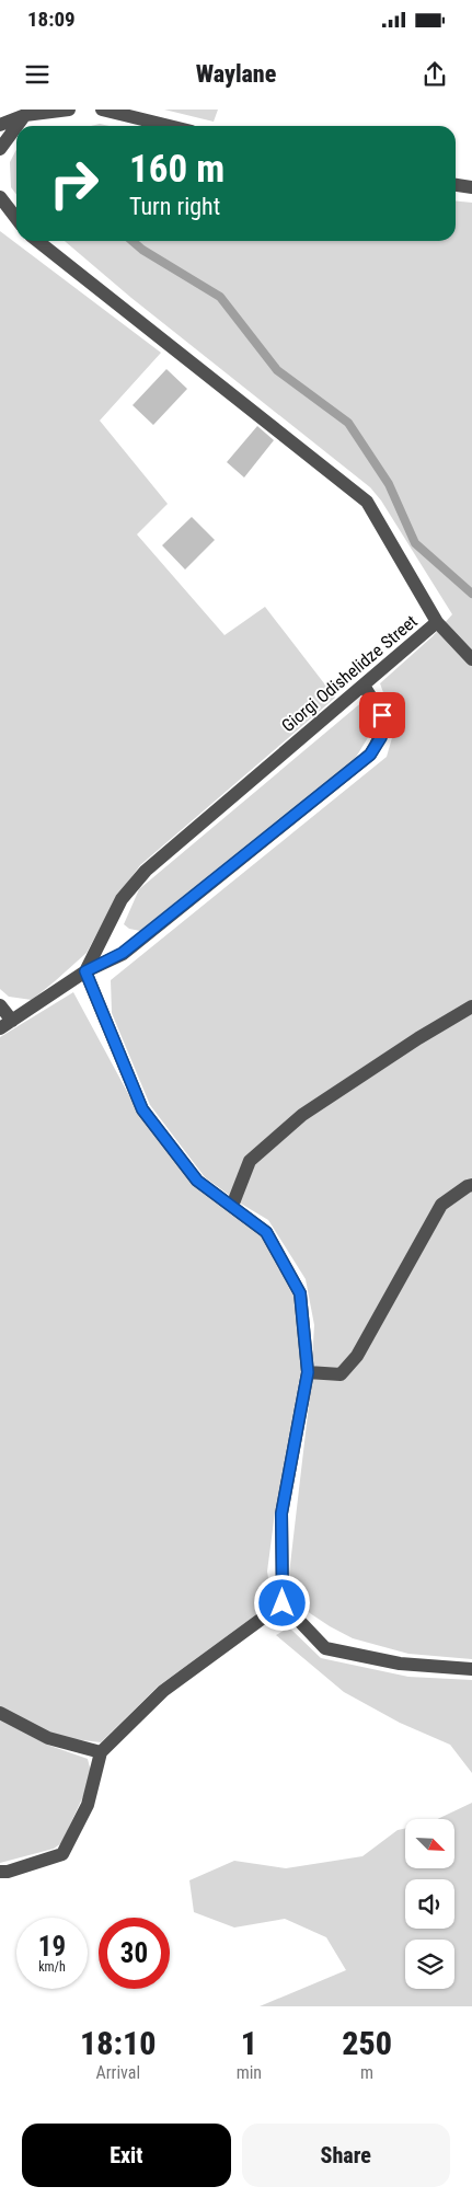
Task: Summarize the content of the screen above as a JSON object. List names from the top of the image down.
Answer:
{
  "streets": {
    "street": ["Giorgi Odishelidze Street"]
  },
  "north": "bottom right",
  "page": {
    "status": "18:09",
    "header": "Waylane",
    "turn": ["160 m", "Turn right"],
    "speed": "19 km/h",
    "limit": "30",
    "eta": [
      "18:10",
      "Arrival",
      "1",
      "min",
      "250",
      "m"
    ],
    "buttons": ["Exit", "Share"]
  }
}
